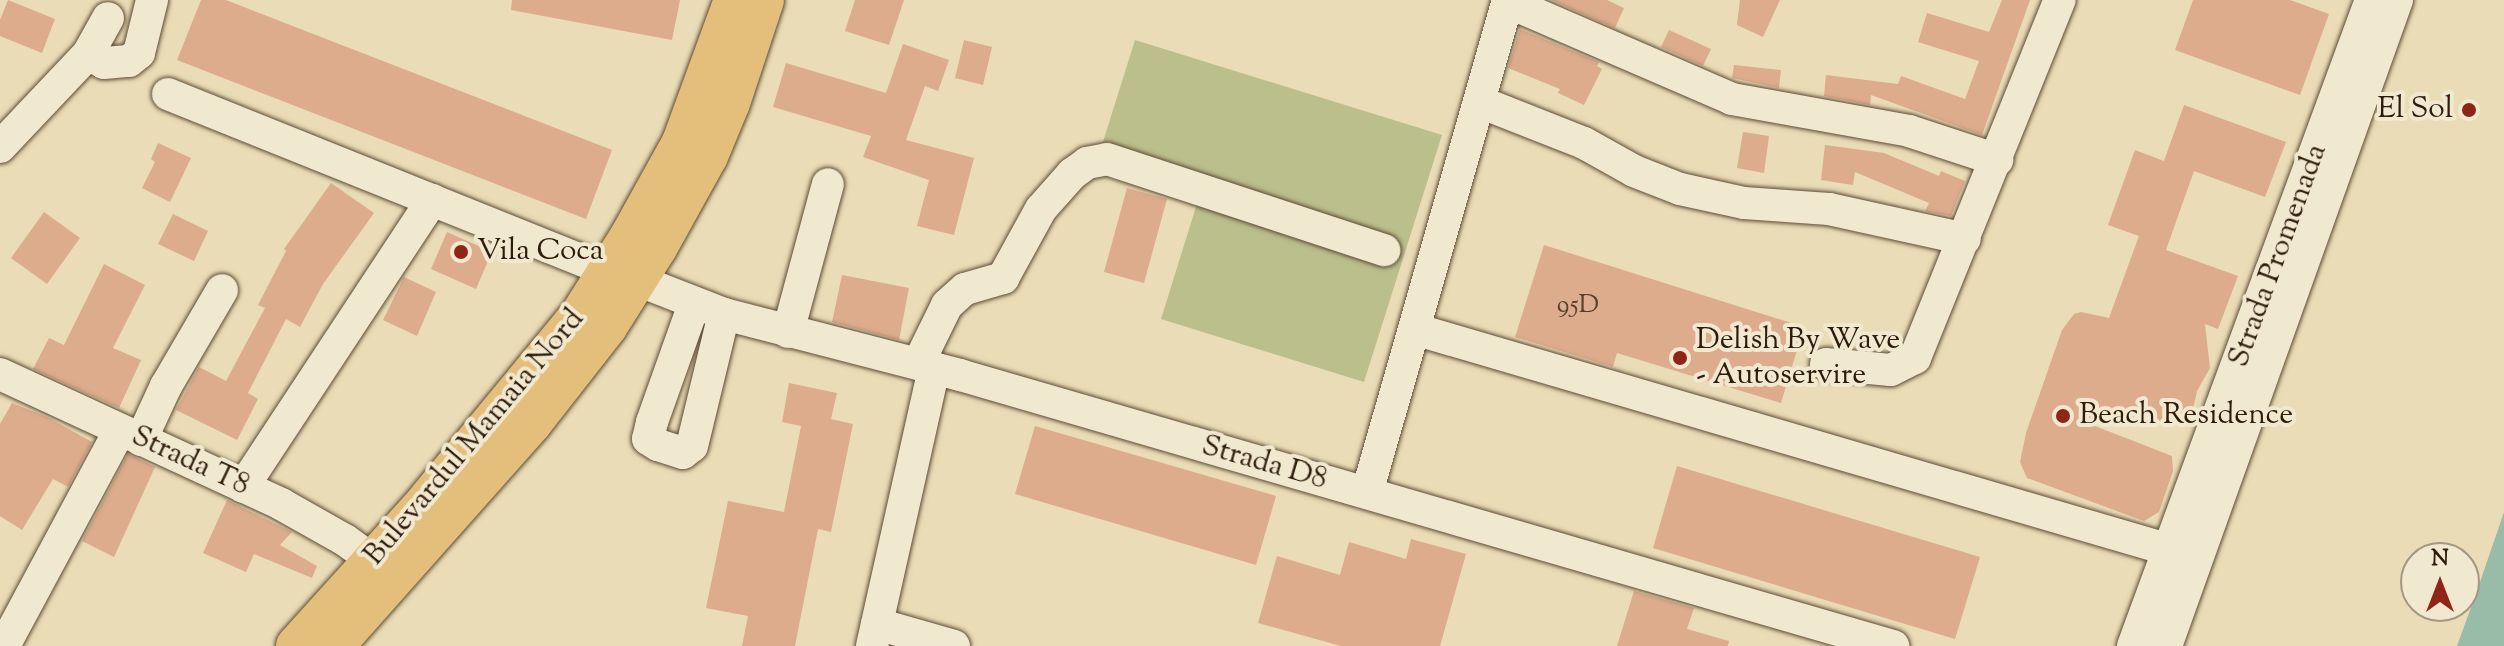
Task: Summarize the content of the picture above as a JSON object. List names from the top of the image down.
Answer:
{
  "streets": {
    "main road": ["Bulevardul Mamaia Nord"],
    "street": ["Strada Promenada", "Strada T8", "Strada D8"]
  },
  "crossings": [
    ["Bulevardul Mamaia Nord", "Strada T8"],
    ["Bulevardul Mamaia Nord", "Strada D8"]
  ],
  "places": [
    "El Sol",
    "Vila Coca",
    "Delish By Wave - Autoservire",
    "Beach Residence"
  ],
  "house_numbers": ["95D"],
  "north": "top"
}
